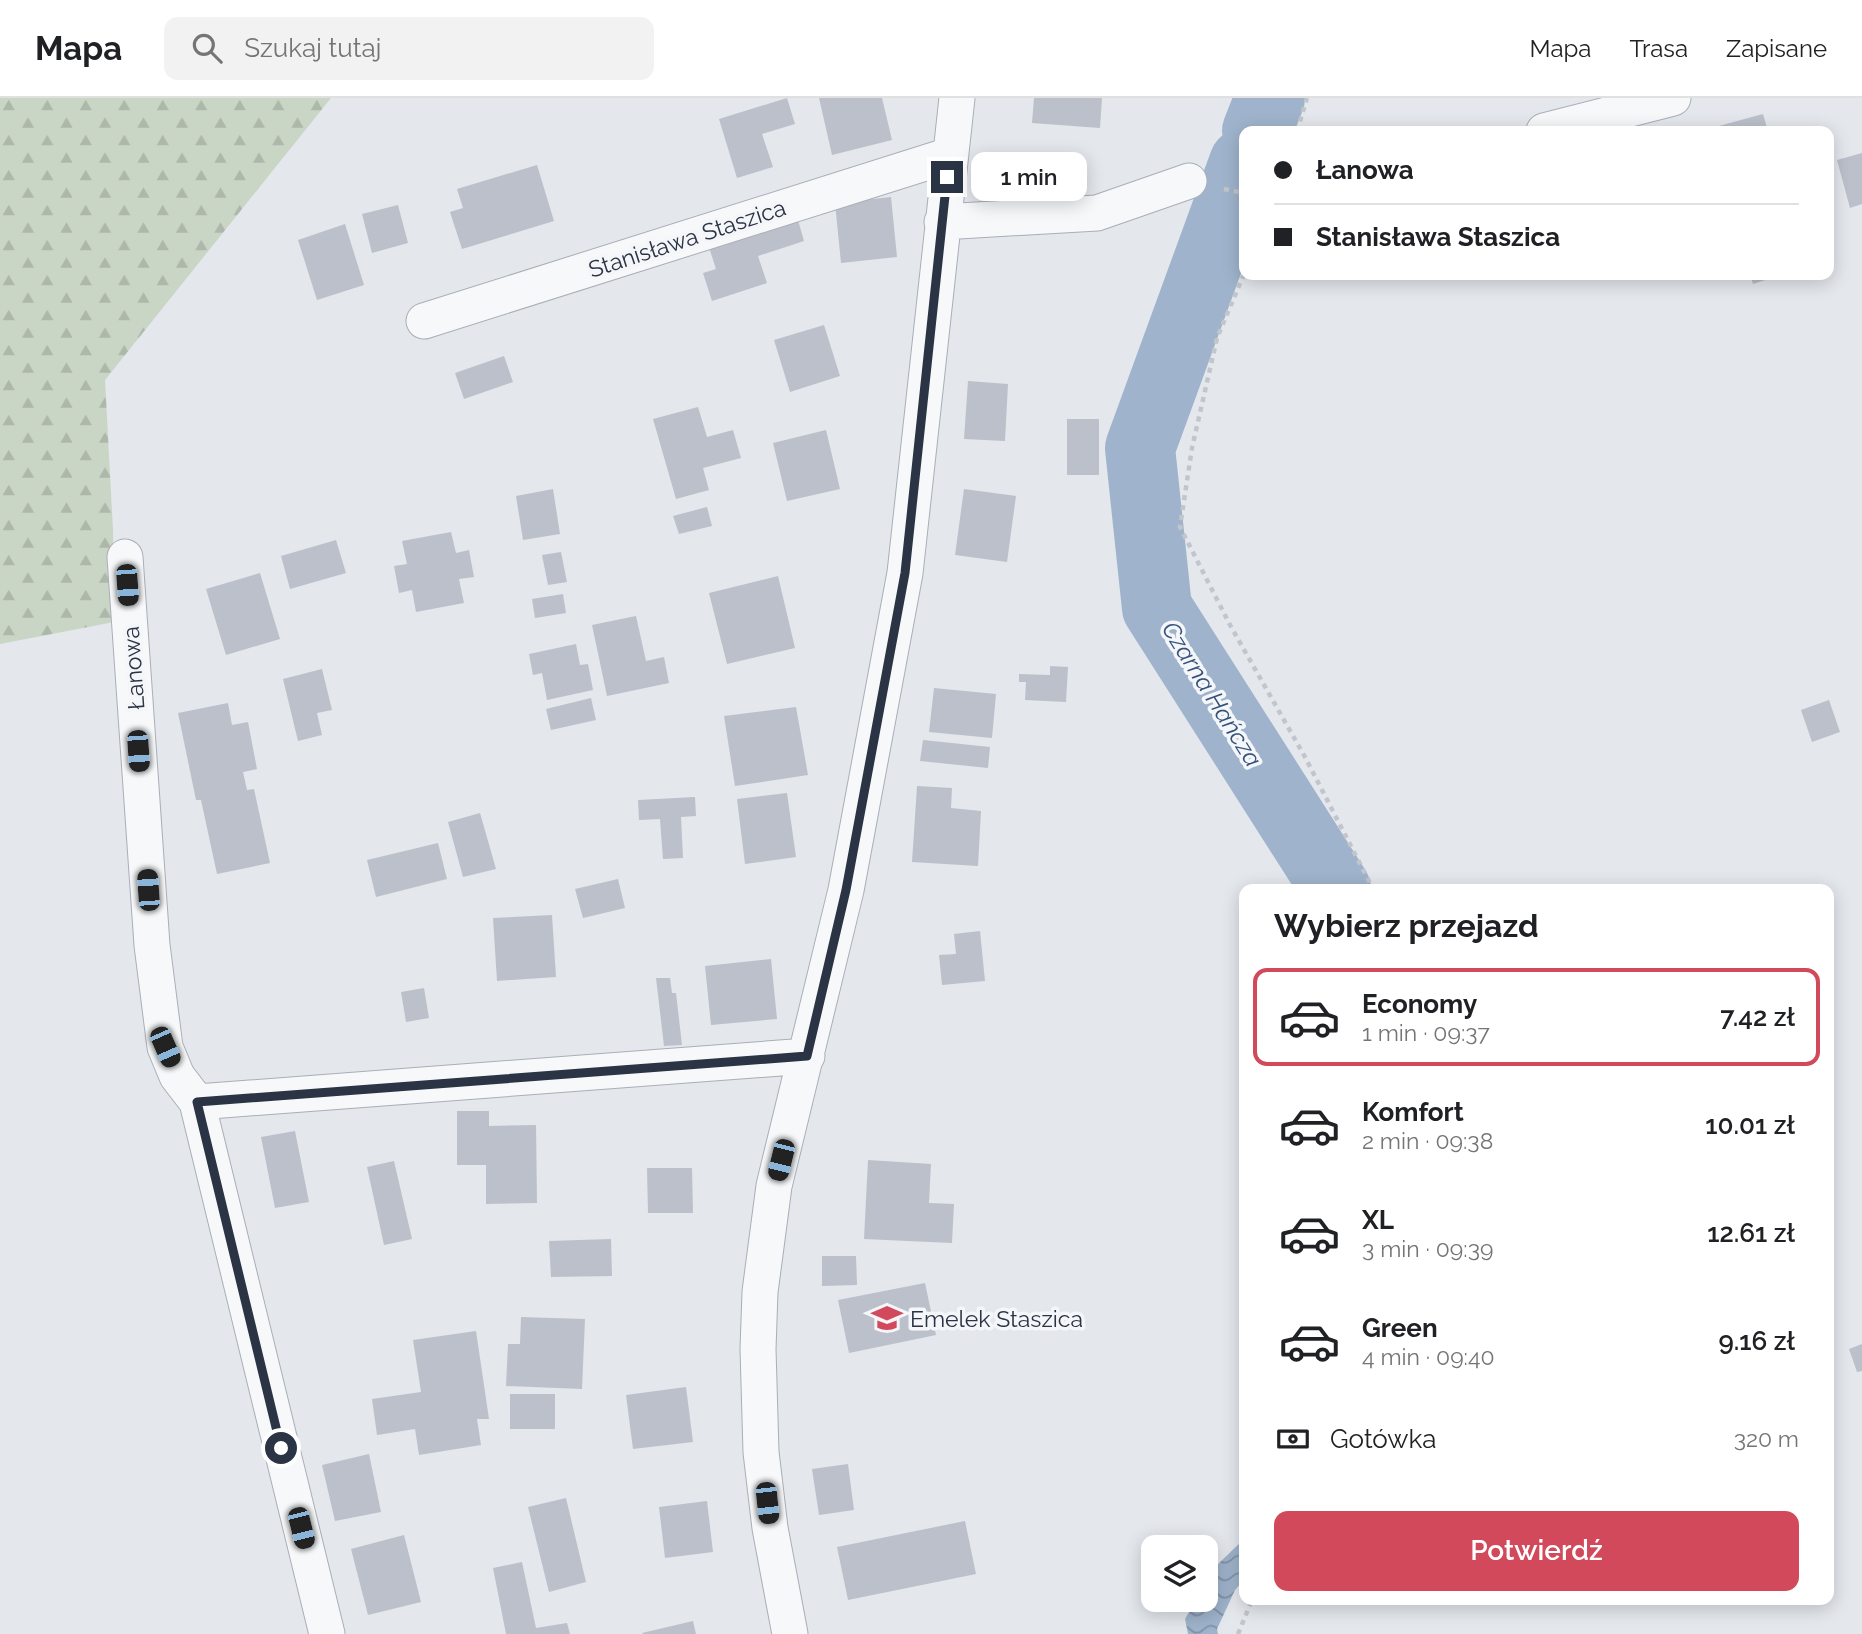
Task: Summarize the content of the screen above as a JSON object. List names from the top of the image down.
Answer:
{
  "streets": {
    "street": ["Stanisława Staszica", "Łanowa"]
  },
  "water": ["Czarna Hańcza"],
  "places": {
    "school or university": ["Emelek Staszica"]
  },
  "page": {
    "header": "Mapa",
    "search": "Szukaj tutaj",
    "nav": ["Mapa", "Trasa", "Zapisane"],
    "banner": ["Łanowa", "Stanisława Staszica"],
    "bubble": "1 min",
    "heading": "Wybierz przejazd",
    "list": [
      {
        "name": "Economy",
        "note": "1 min · 09:37",
        "value": "7.42 zł"
      },
      {
        "name": "Komfort",
        "note": "2 min · 09:38",
        "value": "10.01 zł"
      },
      {
        "name": "XL",
        "note": "3 min · 09:39",
        "value": "12.61 zł"
      },
      {
        "name": "Green",
        "note": "4 min · 09:40",
        "value": "9.16 zł"
      }
    ],
    "pay": ["Gotówka", "320 m"],
    "buttons": "Potwierdź"
  }
}
